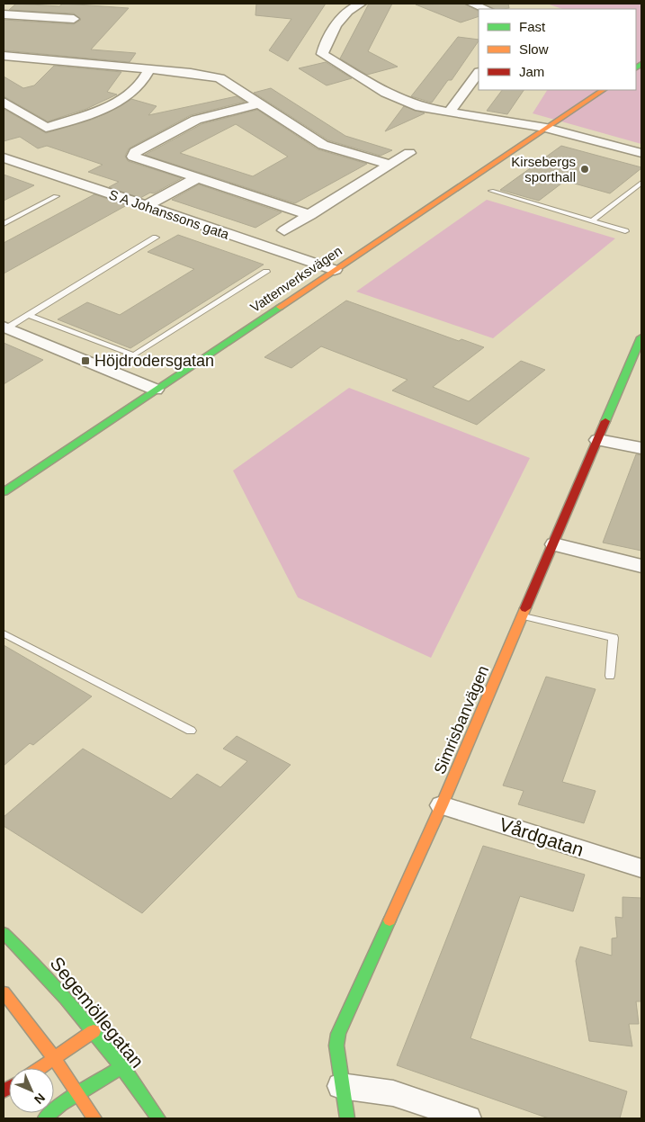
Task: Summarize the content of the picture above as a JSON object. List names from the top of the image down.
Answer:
{
  "streets": {
    "main road": ["Vattenverksvägen", "Simrisbanvägen", "Segemöllegatan"],
    "street": ["S A Johanssons gata", "Vårdgatan"]
  },
  "crossings": [
    ["S A Johanssons gata", "Vattenverksvägen"],
    ["Simrisbanvägen", "Vårdgatan"]
  ],
  "places": {
    "other": ["Kirsebergs sporthall"],
    "transit": ["Höjdrodersgatan"]
  },
  "legend": ["Fast", "Slow", "Jam"],
  "north": "bottom right"
}
